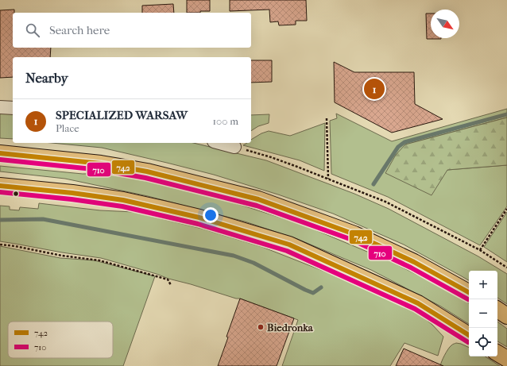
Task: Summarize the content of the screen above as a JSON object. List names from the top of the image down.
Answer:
{
  "places": ["Biedronka"],
  "lines": ["transit line 742", "transit line 710"],
  "legend": ["742", "710"],
  "north": "bottom right",
  "page": {
    "search": "Search here",
    "heading": "Nearby",
    "pins": "1",
    "list": [
      {
        "mark": "1",
        "name": "SPECIALIZED WARSAW",
        "note": "Place",
        "value": "100 m"
      }
    ],
    "map_buttons": ["+", "−"]
  }
}
